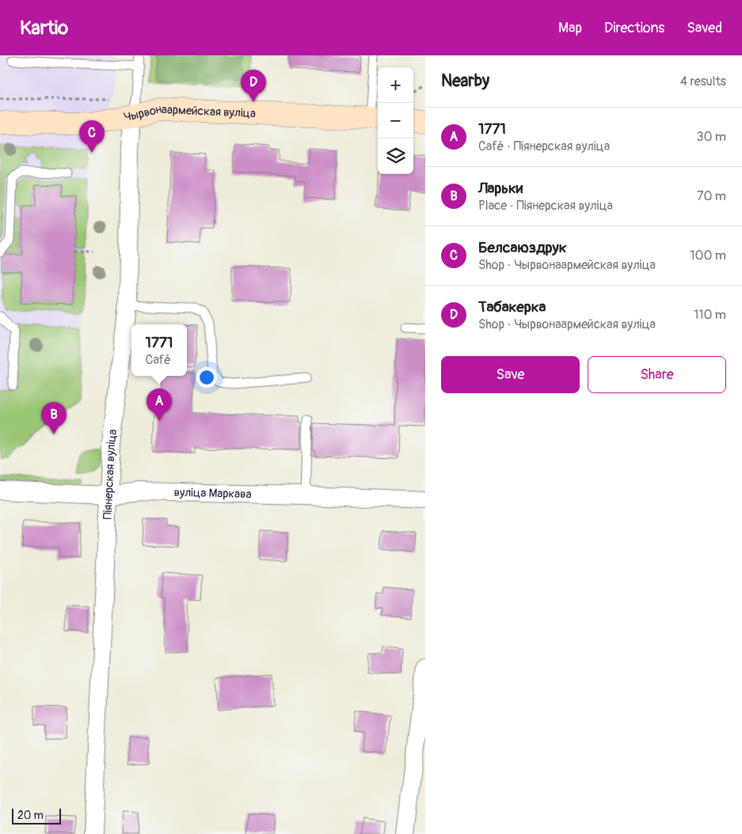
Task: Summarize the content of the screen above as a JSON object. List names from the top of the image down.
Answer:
{
  "streets": {
    "main road": ["Чырвонаармейская вуліца"],
    "street": ["Піянерская вуліца", "вуліца Маркава"]
  },
  "crossings": [
    ["Чырвонаармейская вуліца", "Піянерская вуліца"],
    ["Піянерская вуліца", "вуліца Маркава"]
  ],
  "scale_bar": "20 m",
  "page": {
    "header": "Kartio",
    "nav": ["Map", "Directions", "Saved"],
    "heading": ["Nearby", "4 results"],
    "map_buttons": ["+", "−"],
    "pins": [
      "D",
      "C",
      "A",
      "B"
    ],
    "list": [
      {
        "mark": "A",
        "name": "1771",
        "note": "Café · Піянерская вуліца",
        "value": "30 m"
      },
      {
        "mark": "B",
        "name": "Ларьки",
        "note": "Place · Піянерская вуліца",
        "value": "70 m"
      },
      {
        "mark": "C",
        "name": "Белсаюздрук",
        "note": "Shop · Чырвонаармейская вуліца",
        "value": "100 m"
      },
      {
        "mark": "D",
        "name": "Табакерка",
        "note": "Shop · Чырвонаармейская вуліца",
        "value": "110 m"
      }
    ],
    "popup": ["1771", "Café"],
    "buttons": ["Save", "Share"],
    "scale": "20 m"
  }
}
